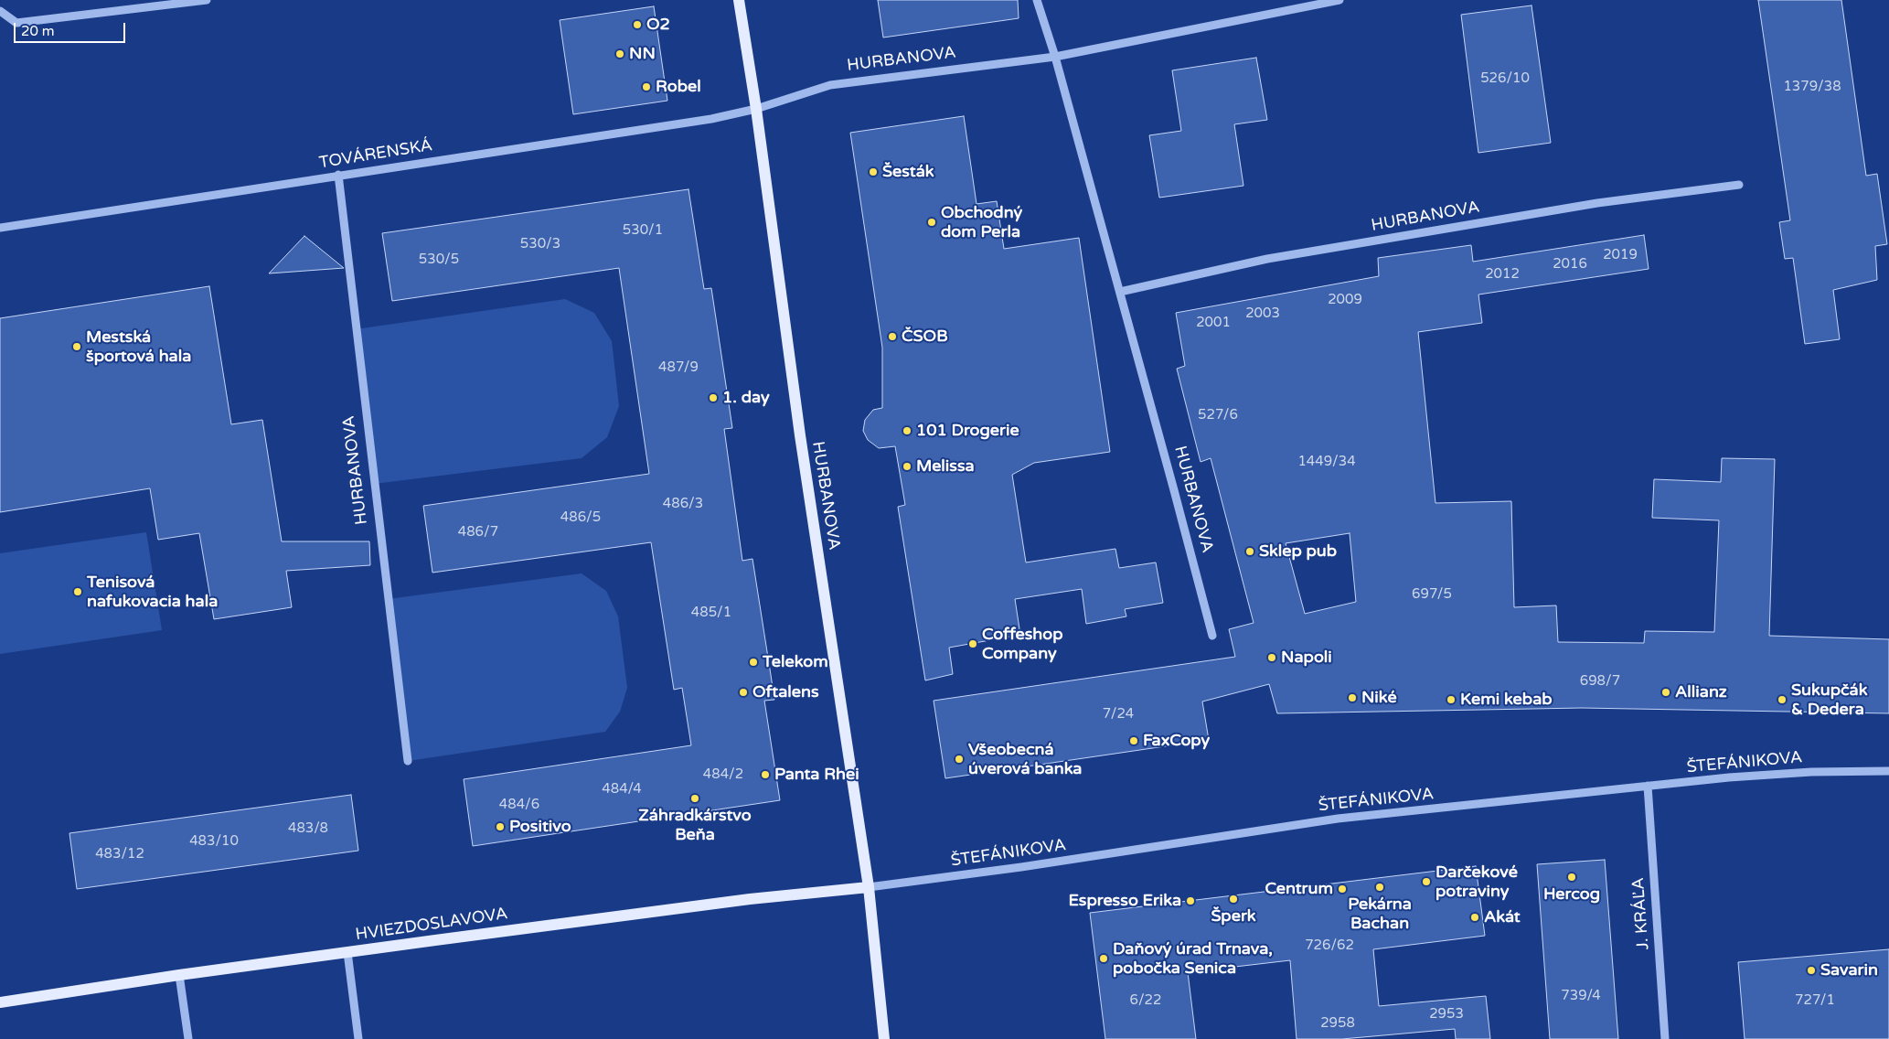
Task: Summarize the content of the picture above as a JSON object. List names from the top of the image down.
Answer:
{
  "streets": {
    "main road": ["HURBANOVA", "HVIEZDOSLAVOVA"],
    "street": ["TOVÁRENSKÁ", "ŠTEFÁNIKOVA", "J. KRÁĽA"]
  },
  "crossings": [
    ["HURBANOVA", "TOVÁRENSKÁ"],
    ["HURBANOVA", "ŠTEFÁNIKOVA"],
    ["HURBANOVA", "HVIEZDOSLAVOVA"],
    ["ŠTEFÁNIKOVA", "J. KRÁĽA"],
    ["ŠTEFÁNIKOVA", "HVIEZDOSLAVOVA"]
  ],
  "places": [
    "O2",
    "NN",
    "Robel",
    "Šesták",
    "Obchodný dom Perla",
    "ČSOB",
    "Mestská športová hala",
    "1. day",
    "101 Drogerie",
    "Melissa",
    "Sklep pub",
    "Tenisová nafukovacia hala",
    "Coffeshop Company",
    "Napoli",
    "Telekom",
    "Oftalens",
    "Allianz",
    "Niké",
    "Kemi kebab",
    "Sukupčák & Dedera",
    "FaxCopy",
    "Všeobecná úverová banka",
    "Panta Rhei",
    "Záhradkárstvo Beňa",
    "Positivo",
    "Hercog",
    "Darčekové potraviny",
    "Pekárna Bachan",
    "Centrum",
    "Šperk",
    "Espresso Erika",
    "Akát",
    "Daňový úrad Trnava, pobočka Senica",
    "Savarin"
  ],
  "house_numbers": [
    "526/10",
    "1379/38",
    "530/1",
    "530/3",
    "2019",
    "530/5",
    "2016",
    "2012",
    "2009",
    "2003",
    "2001",
    "487/9",
    "527/6",
    "1449/34",
    "486/3",
    "486/5",
    "486/7",
    "697/5",
    "485/1",
    "698/7",
    "7/24",
    "484/2",
    "484/4",
    "484/6",
    "483/8",
    "483/10",
    "483/12",
    "726/62",
    "739/4",
    "6/22",
    "727/1",
    "2953",
    "2958"
  ],
  "scale_bar": "20 m"
}
